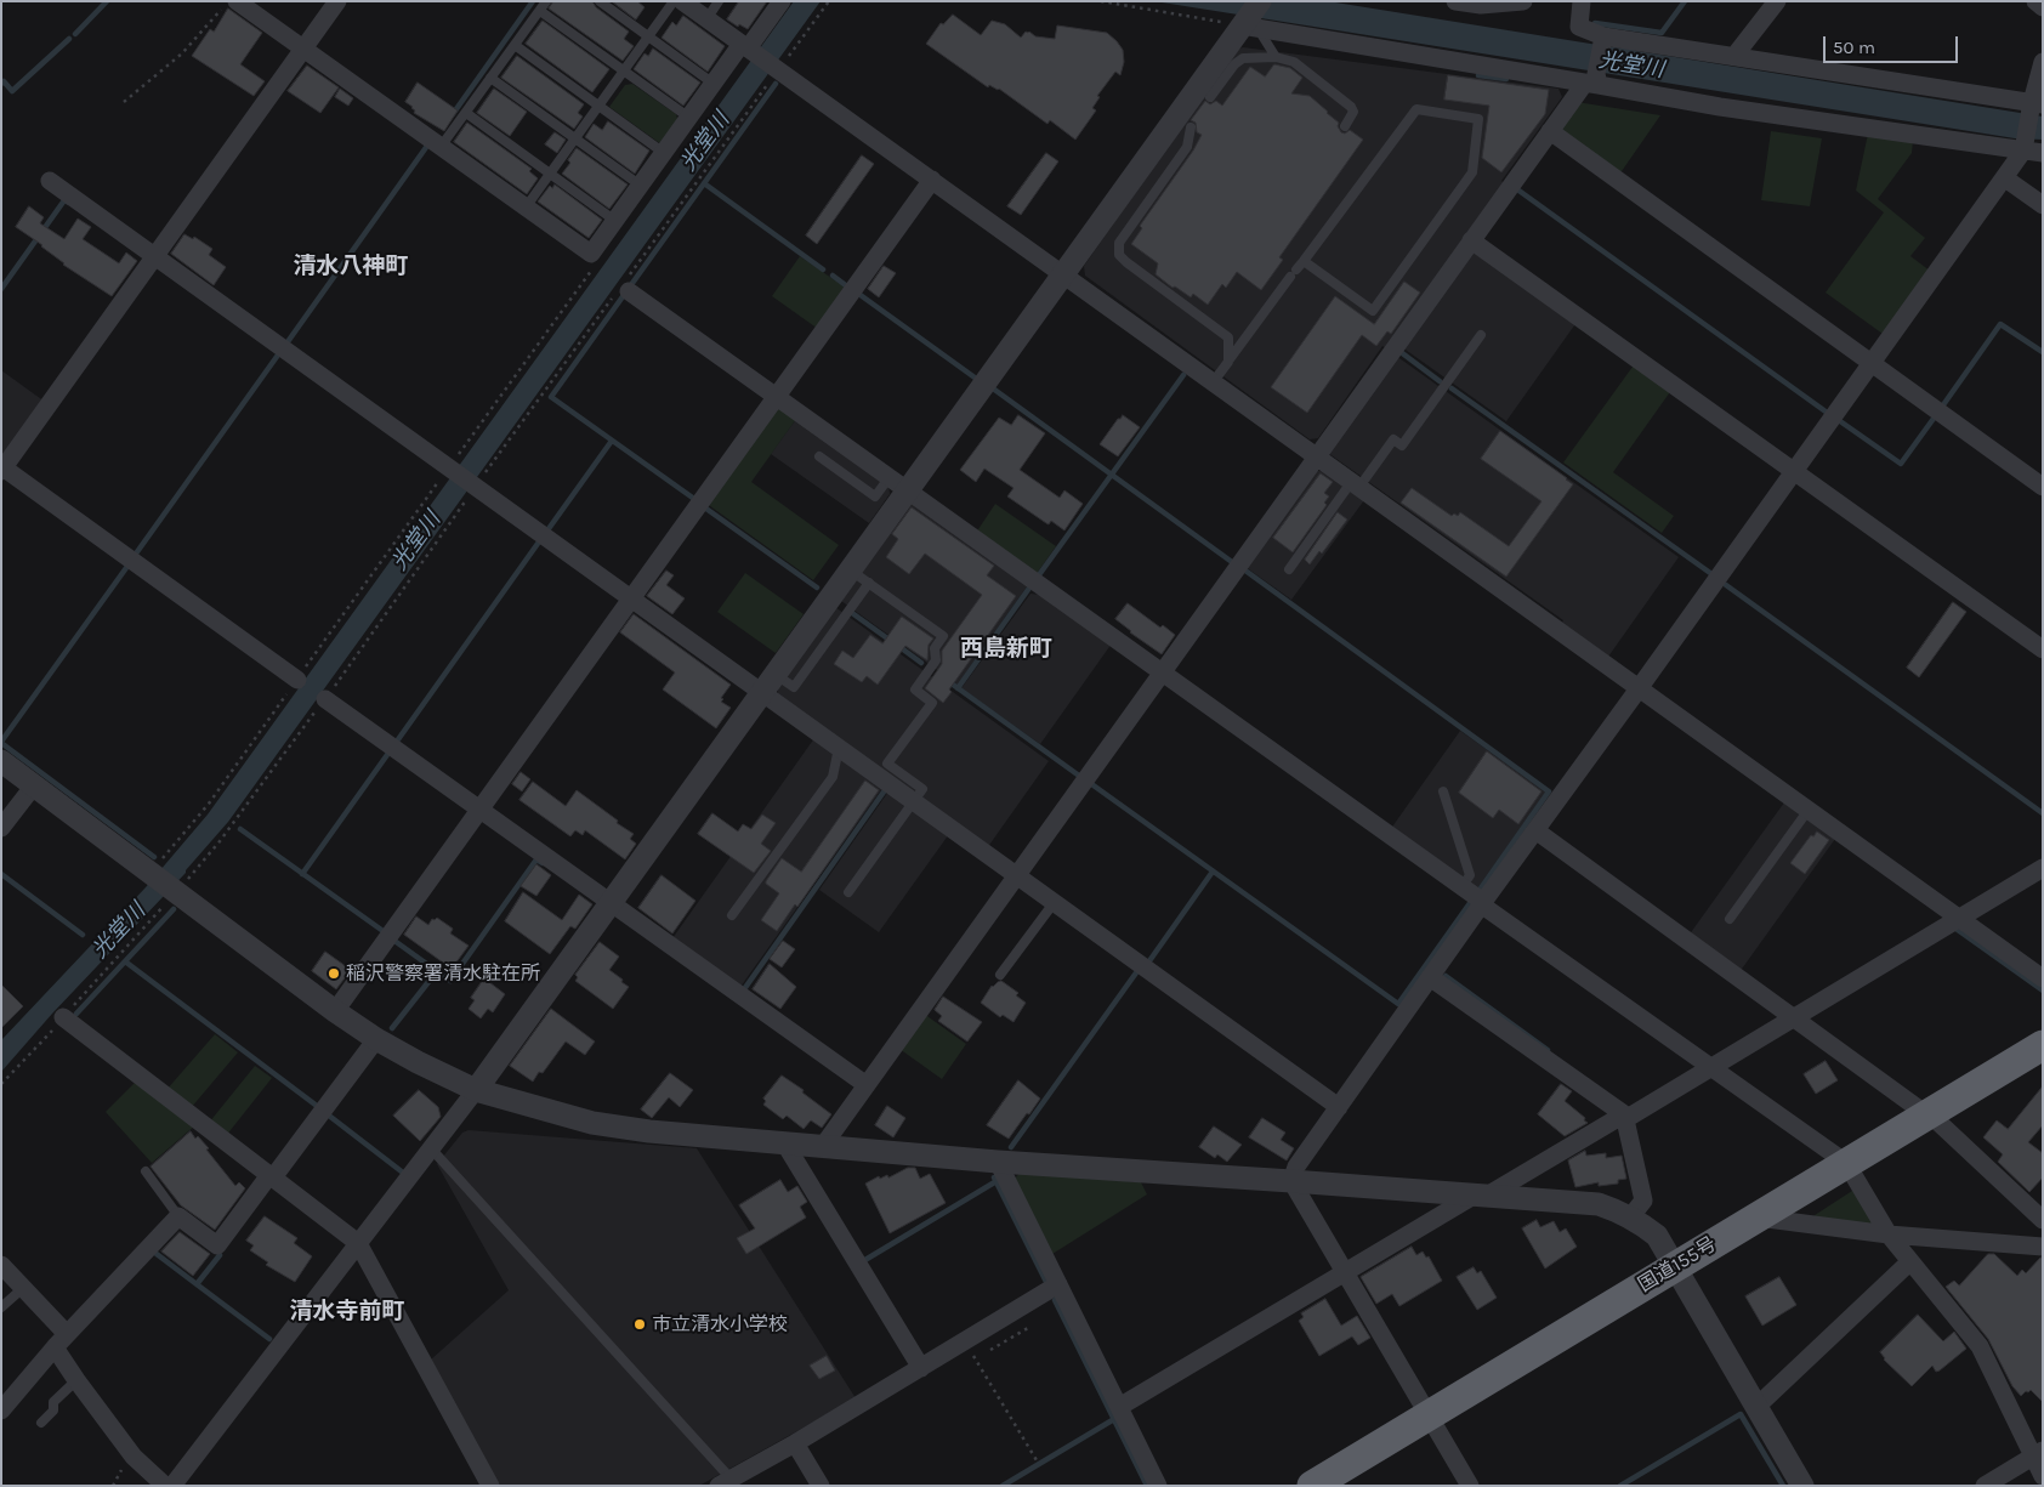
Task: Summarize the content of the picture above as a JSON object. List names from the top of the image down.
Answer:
{
  "streets": {
    "highway": ["国道155号"]
  },
  "districts": ["清水八神町", "西島新町", "清水寺前町"],
  "water": ["光堂川"],
  "places": ["稲沢警察署清水駐在所", "市立清水小学校"],
  "scale_bar": "50 m"
}
